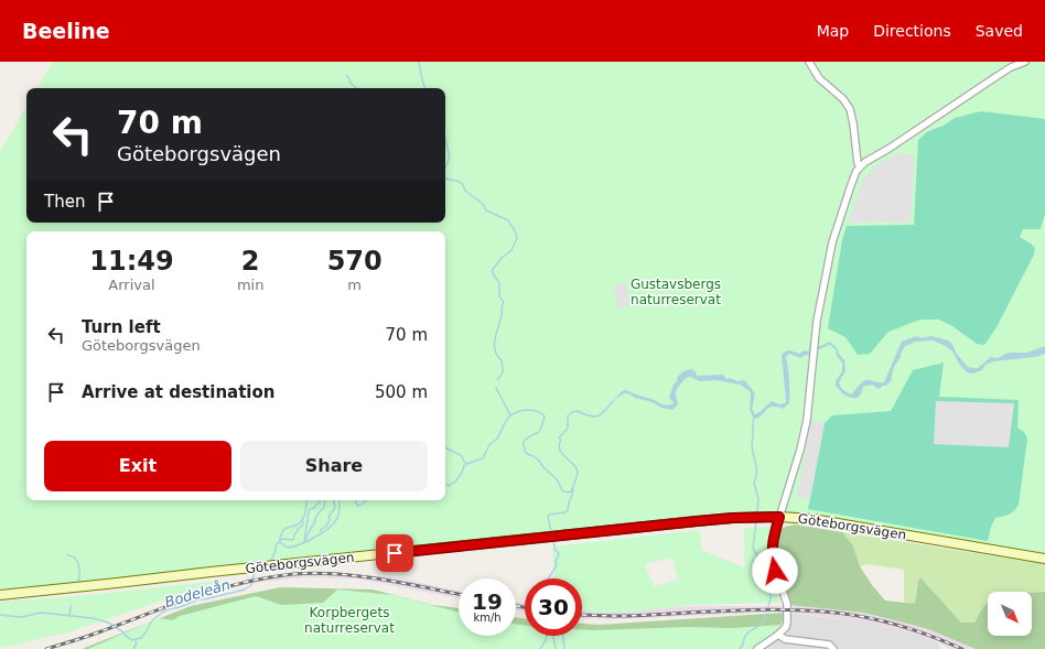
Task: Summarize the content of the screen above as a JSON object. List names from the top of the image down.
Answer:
{
  "streets": {
    "street": ["Göteborgsvägen"]
  },
  "water": ["Bodeleån"],
  "parks": ["Gustavsbergs naturreservat", "Korpbergets naturreservat"],
  "north": "bottom right",
  "page": {
    "header": "Beeline",
    "nav": ["Map", "Directions", "Saved"],
    "turn": ["70 m", "Göteborgsvägen"],
    "then": "Then",
    "eta": [
      "11:49",
      "Arrival",
      "2",
      "min",
      "570",
      "m"
    ],
    "list": [
      {
        "name": "Turn left",
        "note": "Göteborgsvägen",
        "value": "70 m"
      },
      {
        "name": "Arrive at destination",
        "value": "500 m"
      }
    ],
    "buttons": ["Exit", "Share"],
    "speed": "19 km/h",
    "limit": "30"
  }
}
